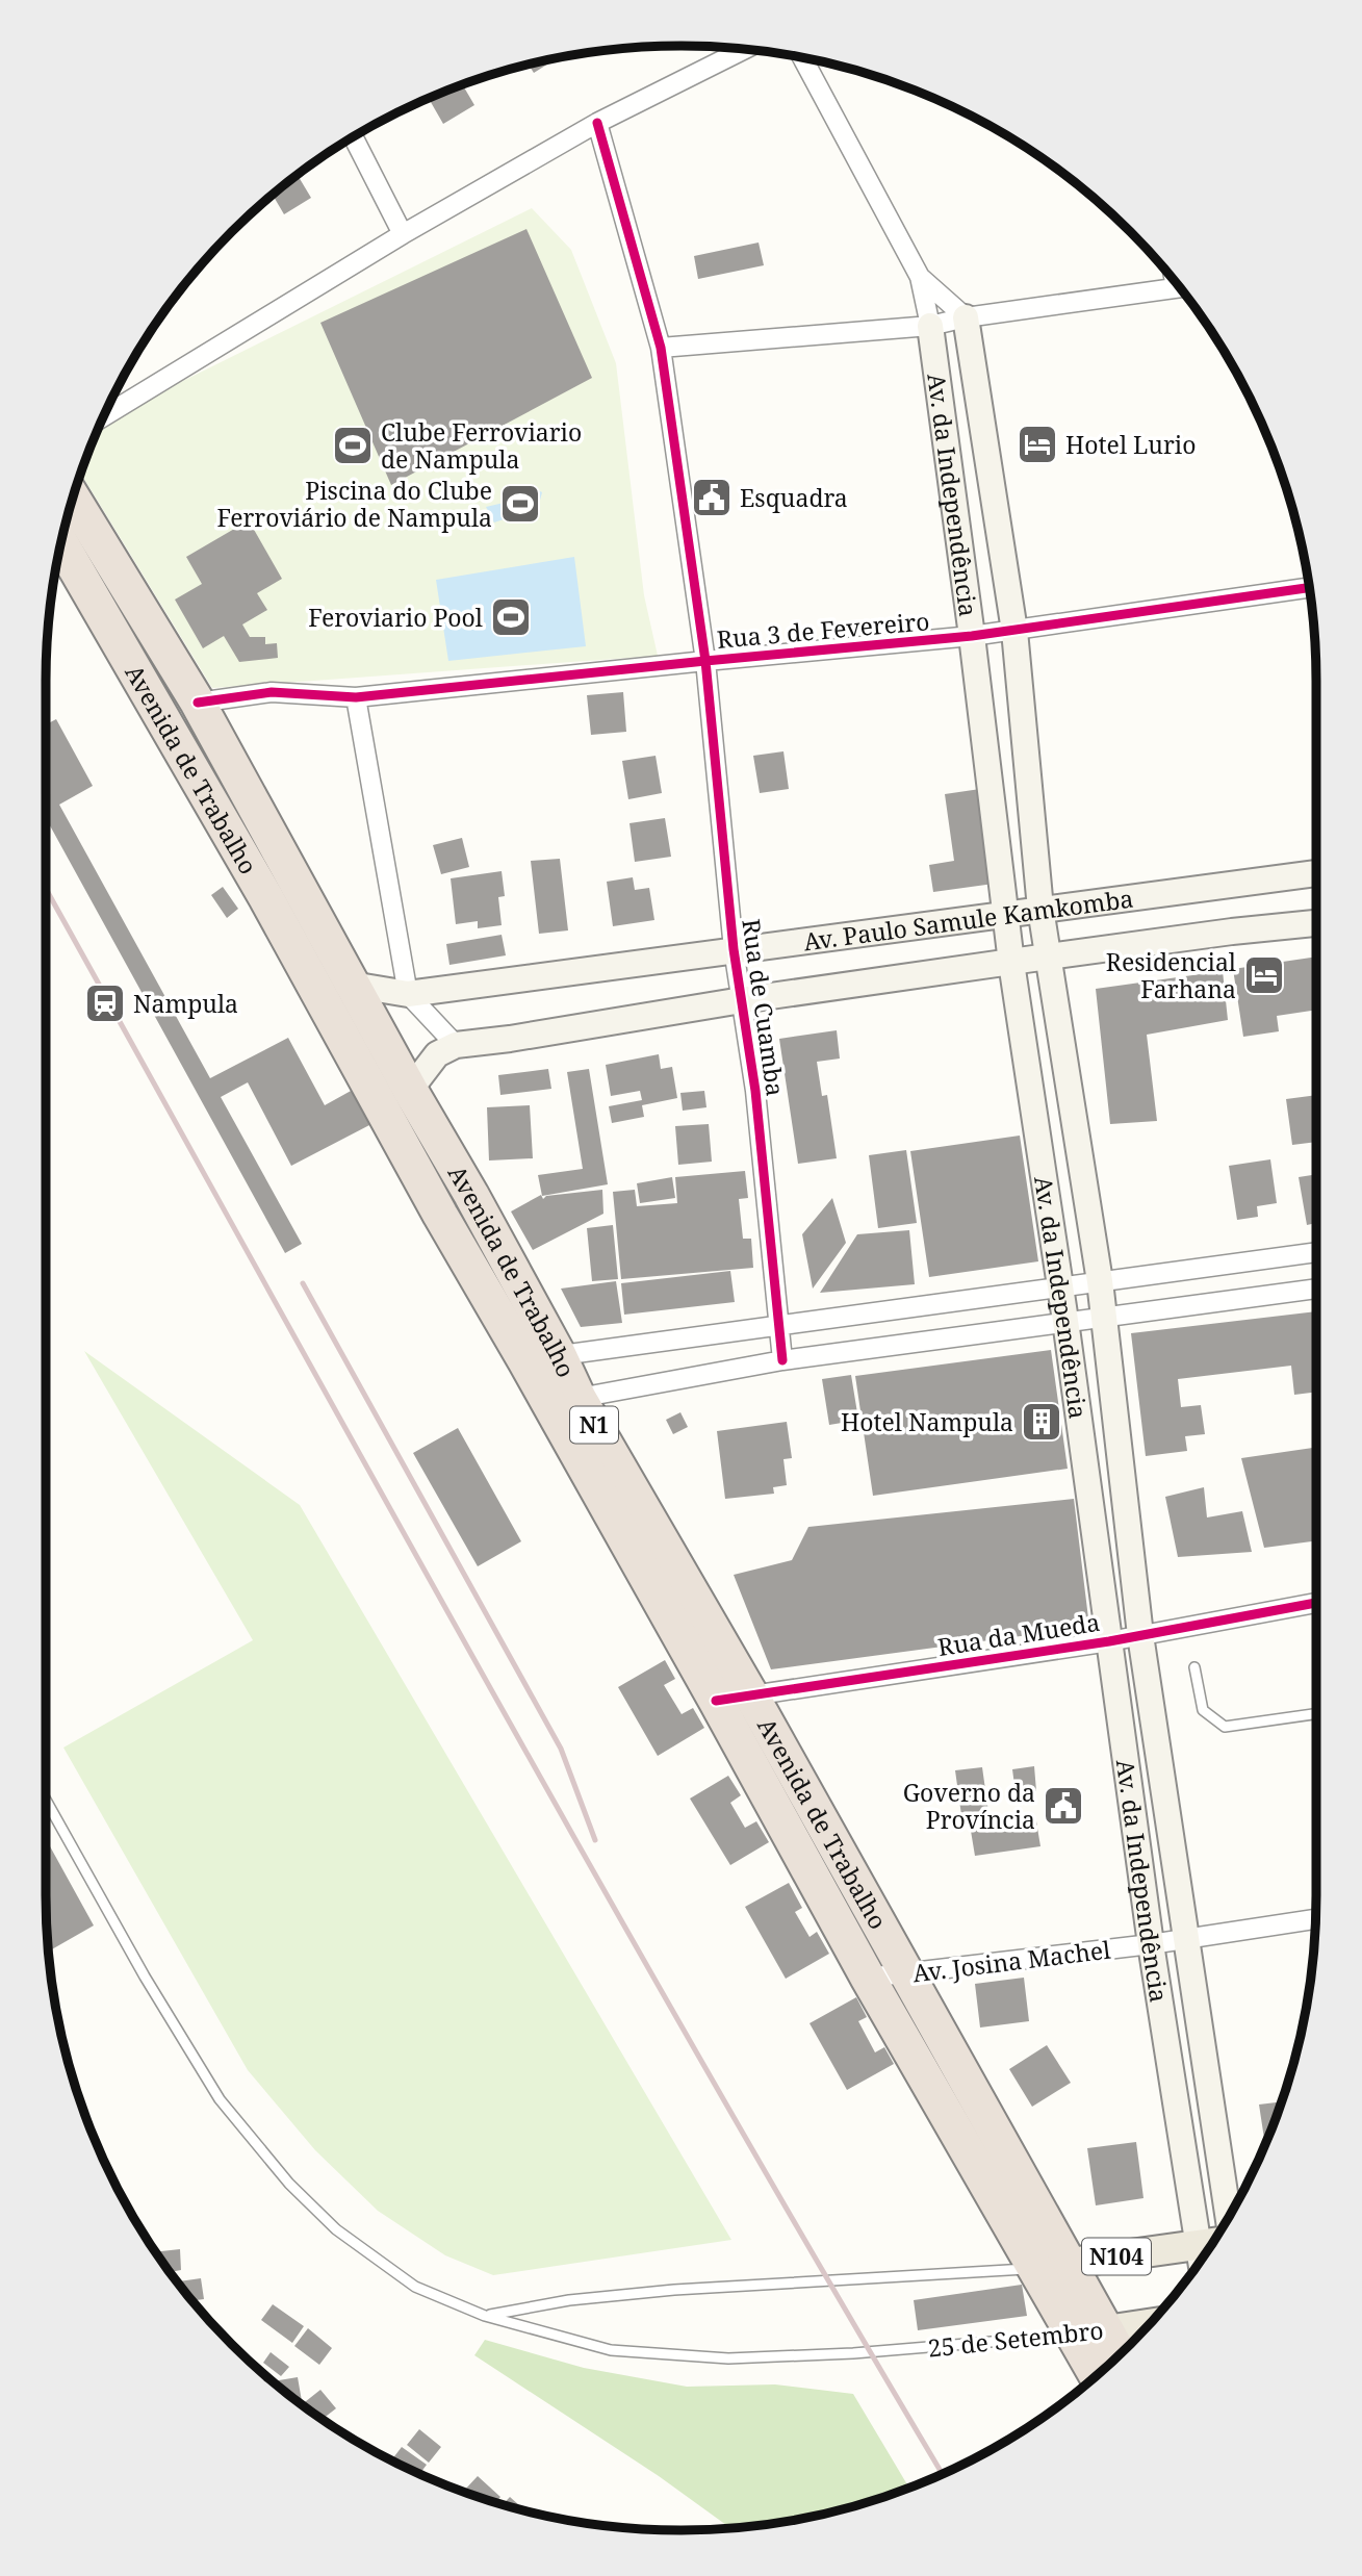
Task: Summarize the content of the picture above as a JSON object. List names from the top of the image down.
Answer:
{
  "streets": {
    "highway": ["Avenida de Trabalho", "N1"],
    "main road": [
      "Av. da Independência",
      "Av. Paulo Samule Kamkomba",
      "N104",
      "25 de Setembro"
    ],
    "street": [
      "Rua 3 de Fevereiro",
      "Rua de Cuamba",
      "Rua da Mueda",
      "Av. Josina Machel"
    ]
  },
  "crossings": [
    ["Av. da Independência", "Rua 3 de Fevereiro"],
    ["Av. da Independência", "Av. Paulo Samule Kamkomba"],
    ["Av. da Independência", "Rua da Mueda"],
    ["Av. da Independência", "Av. Josina Machel"],
    ["Av. da Independência", "N104"],
    ["Rua 3 de Fevereiro", "Avenida de Trabalho"],
    ["Rua 3 de Fevereiro", "Rua de Cuamba"],
    ["Avenida de Trabalho", "Av. Paulo Samule Kamkomba"],
    ["Avenida de Trabalho", "Rua da Mueda"],
    ["Avenida de Trabalho", "Av. Josina Machel"],
    ["Avenida de Trabalho", "N104"],
    ["Avenida de Trabalho", "25 de Setembro"],
    ["Av. Paulo Samule Kamkomba", "Rua de Cuamba"]
  ],
  "places": {
    "hotel": ["Hotel Lurio", "Residencial Farhana"],
    "sports": ["Clube Ferroviario de Nampula", "Piscina do Clube Ferroviário de Nampula", "Feroviario Pool"],
    "public building": ["Esquadra", "Governo da Província"],
    "station": ["Nampula"],
    "building": ["Hotel Nampula"]
  }
}
